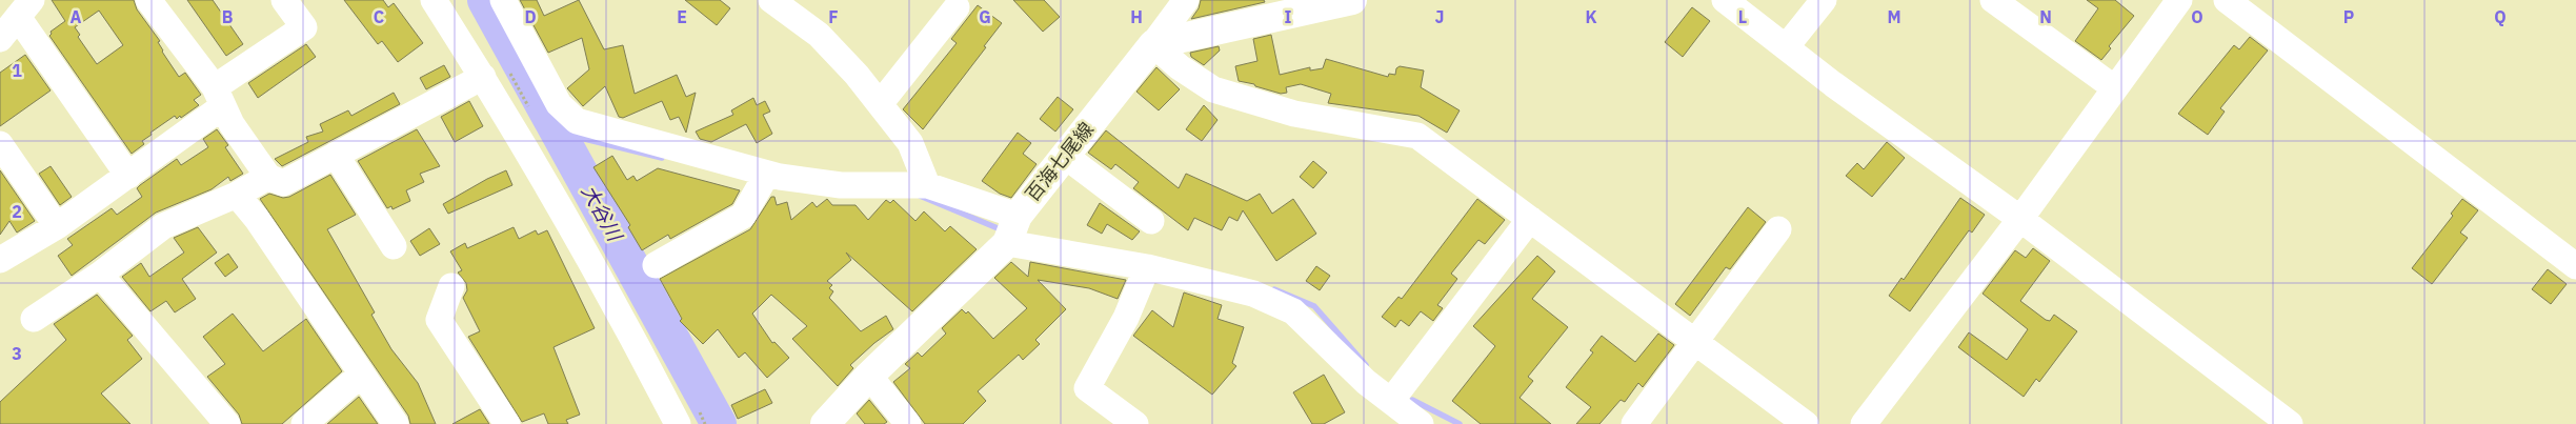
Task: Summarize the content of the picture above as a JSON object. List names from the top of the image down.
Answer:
{
  "streets": {
    "main road": ["百海七尾線"]
  },
  "water": ["大谷川"],
  "grid": {
    "columns": [
      "A",
      "B",
      "C",
      "D",
      "E",
      "F",
      "G",
      "H",
      "I",
      "J",
      "K",
      "L",
      "M",
      "N",
      "O",
      "P",
      "Q"
    ],
    "rows": ["1", "2", "3"]
  }
}
